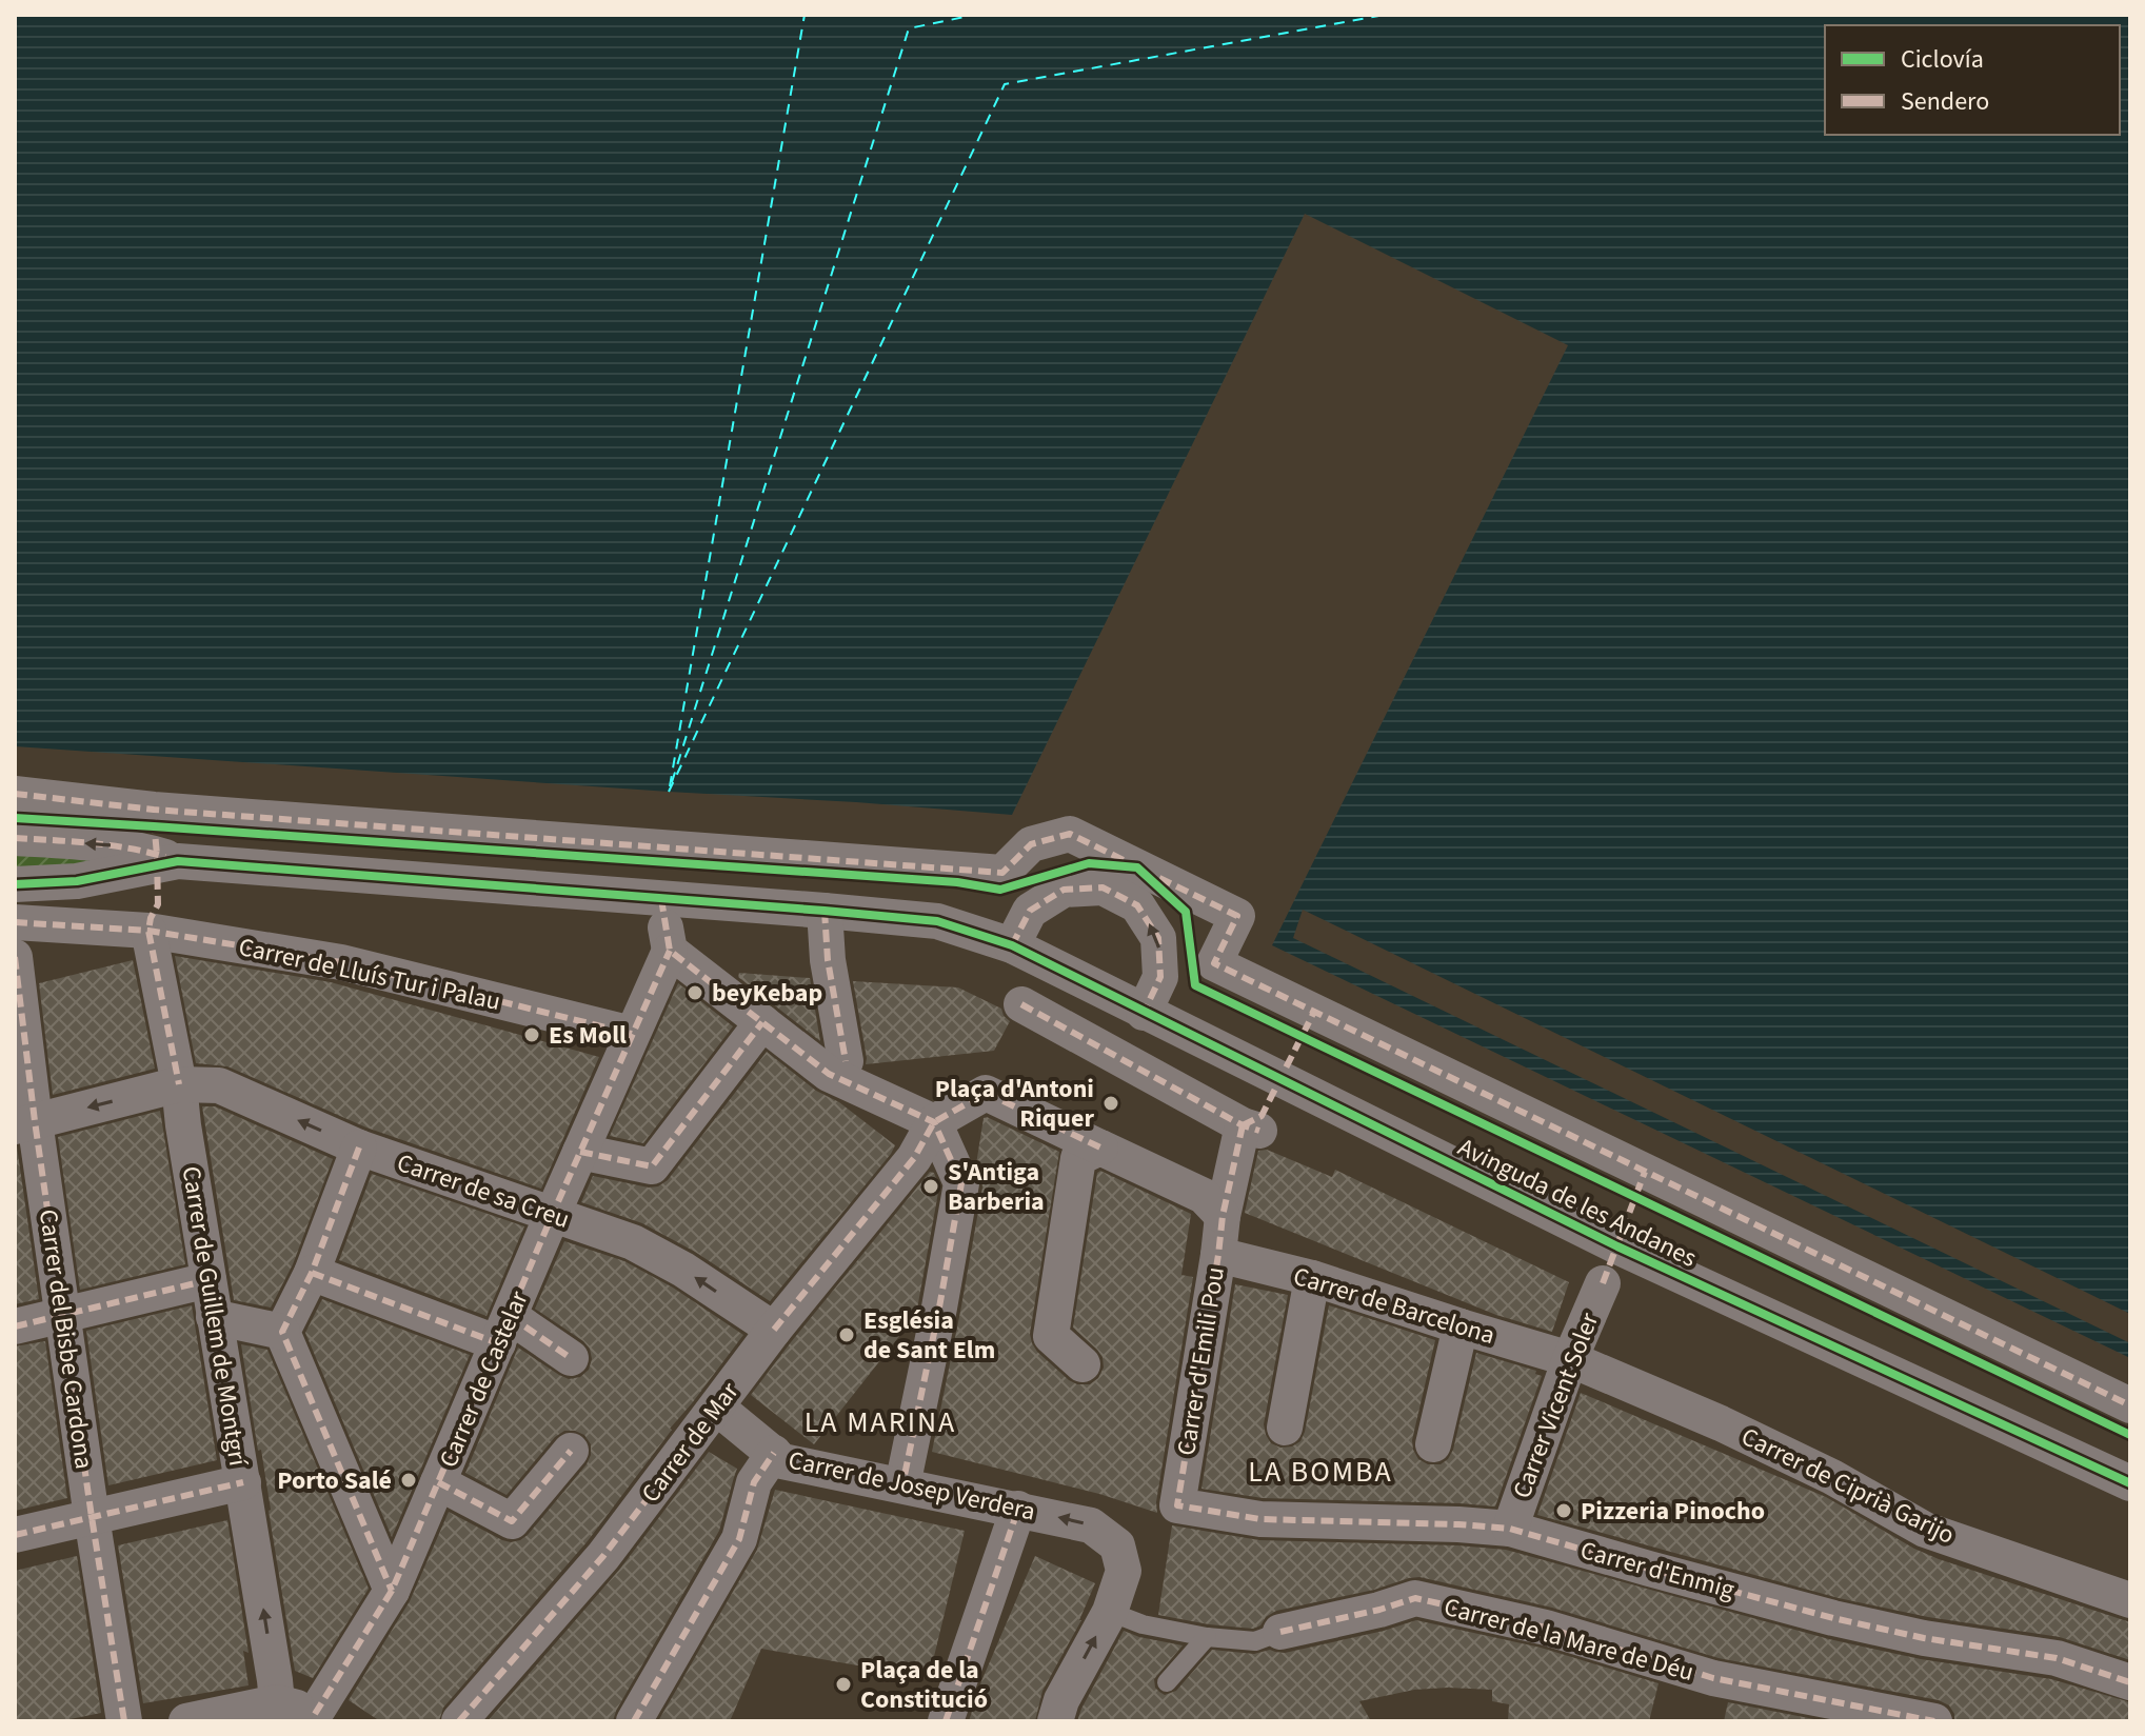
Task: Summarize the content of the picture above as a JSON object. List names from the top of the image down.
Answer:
{
  "streets": {
    "street": [
      "Carrer de Lluís Tur i Palau",
      "Carrer de sa Creu",
      "Avinguda de les Andanes",
      "Carrer de Barcelona",
      "Carrer de Guillem de Montgrí",
      "Carrer del Bisbe Cardona",
      "Carrer d'Emili Pou",
      "Carrer de Castelar",
      "Carrer Vicent Soler",
      "Carrer de Mar",
      "Carrer de Josep Verdera",
      "Carrer de Ciprià Garijo",
      "Carrer d'Enmig",
      "Carrer de la Mare de Déu"
    ]
  },
  "crossings": [
    ["Carrer de Lluís Tur i Palau", "Carrer de Guillem de Montgrí"],
    ["Carrer de Lluís Tur i Palau", "Carrer de Castelar"],
    ["Carrer de sa Creu", "Carrer de Guillem de Montgrí"],
    ["Carrer de sa Creu", "Carrer del Bisbe Cardona"],
    ["Carrer de sa Creu", "Carrer de Castelar"],
    ["Carrer de sa Creu", "Carrer de Mar"],
    ["Carrer de Barcelona", "Carrer d'Emili Pou"],
    ["Carrer de Barcelona", "Carrer Vicent Soler"],
    ["Carrer de Barcelona", "Carrer de Ciprià Garijo"],
    ["Carrer d'Emili Pou", "Carrer d'Enmig"],
    ["Carrer Vicent Soler", "Carrer de Ciprià Garijo"],
    ["Carrer Vicent Soler", "Carrer d'Enmig"],
    ["Carrer de Mar", "Carrer de Josep Verdera"],
    ["Carrer de Josep Verdera", "Carrer de la Mare de Déu"]
  ],
  "districts": ["LA MARINA", "LA BOMBA"],
  "places": [
    "beyKebap",
    "Es Moll",
    "Plaça d'Antoni Riquer",
    "S'Antiga Barberia",
    "Església de Sant Elm",
    "Porto Salé",
    "Pizzeria Pinocho",
    "Plaça de la Constitució"
  ],
  "legend": ["Ciclovía", "Sendero"]
}
